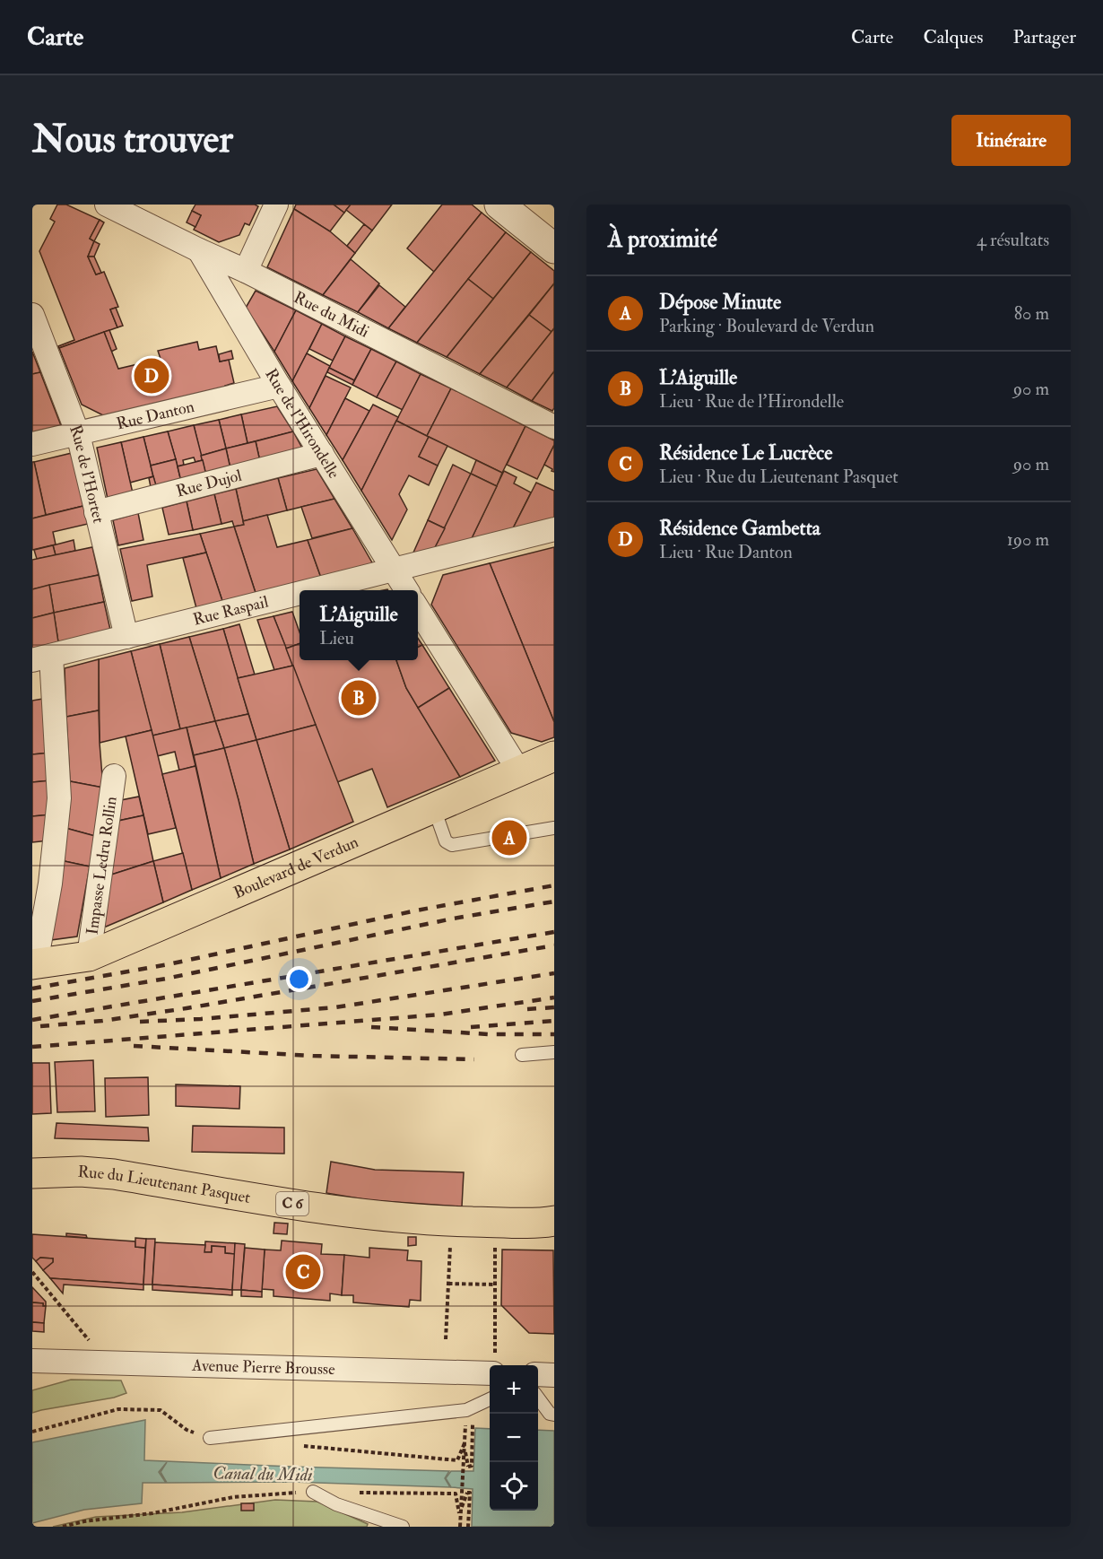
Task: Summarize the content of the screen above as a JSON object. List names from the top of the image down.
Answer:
{
  "streets": {
    "main road": ["Boulevard de Verdun", "Rue du Lieutenant Pasquet", "C 6"],
    "street": [
      "Rue du Midi",
      "Rue Danton",
      "Rue de l'Hirondelle",
      "Rue de l'Hortet",
      "Rue Dujol",
      "Rue Raspail",
      "Impasse Ledru Rollin",
      "Avenue Pierre Brousse"
    ]
  },
  "crossings": [
    ["Rue du Midi", "Rue de l'Hirondelle"],
    ["Rue Danton", "Rue de l'Hirondelle"],
    ["Rue Danton", "Rue de l'Hortet"],
    ["Rue de l'Hirondelle", "Rue Dujol"],
    ["Rue de l'Hirondelle", "Rue Raspail"],
    ["Rue de l'Hortet", "Rue Dujol"],
    ["Rue de l'Hortet", "Rue Raspail"],
    ["Impasse Ledru Rollin", "Boulevard de Verdun"]
  ],
  "water": ["Canal du Midi"],
  "page": {
    "header": "Carte",
    "nav": ["Carte", "Calques", "Partager"],
    "buttons": "Itinéraire",
    "title": "Nous trouver",
    "heading": ["À proximité", "4 résultats"],
    "list": [
      {
        "mark": "A",
        "name": "Dépose Minute",
        "note": "Parking · Boulevard de Verdun",
        "value": "80 m"
      },
      {
        "mark": "B",
        "name": "L'Aiguille",
        "note": "Lieu · Rue de l'Hirondelle",
        "value": "90 m"
      },
      {
        "mark": "C",
        "name": "Résidence Le Lucrèce",
        "note": "Lieu · Rue du Lieutenant Pasquet",
        "value": "90 m"
      },
      {
        "mark": "D",
        "name": "Résidence Gambetta",
        "note": "Lieu · Rue Danton",
        "value": "190 m"
      }
    ],
    "pins": [
      "D",
      "B",
      "A",
      "C"
    ],
    "popup": ["L'Aiguille", "Lieu"],
    "map_buttons": ["+", "−"]
  }
}
